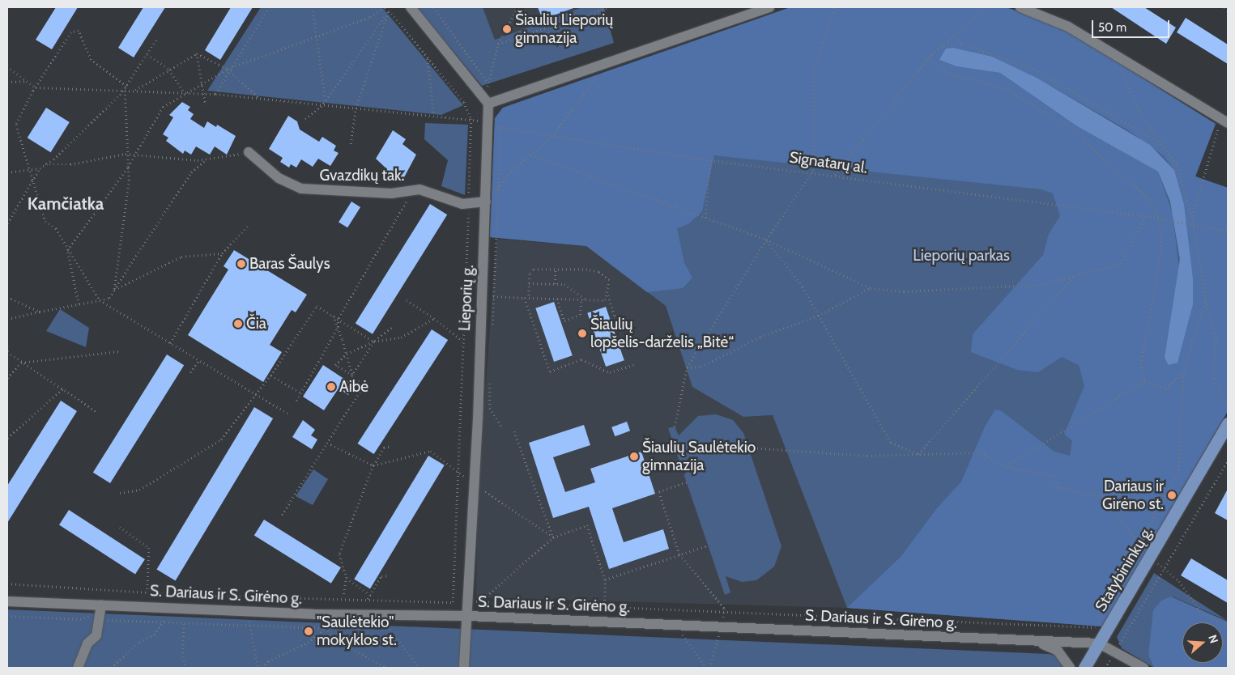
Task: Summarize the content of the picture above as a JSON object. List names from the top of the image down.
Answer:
{
  "streets": {
    "main road": ["Statybininkų g."],
    "street": ["Gvazdikų tak.", "Lieporių g.", "S. Dariaus ir S. Girėno g."],
    "path": ["Signatarų al."]
  },
  "crossings": [
    ["Signatarų al.", "Lieporių g."],
    ["Gvazdikų tak.", "Lieporių g."],
    ["Lieporių g.", "S. Dariaus ir S. Girėno g."],
    ["Statybininkų g.", "S. Dariaus ir S. Girėno g."]
  ],
  "districts": ["Kamčiatka"],
  "parks": ["Lieporių parkas"],
  "places": [
    "Šiaulių Lieporių gimnazija",
    "Baras Šaulys",
    "Čia",
    "Šiaulių lopšelis-darželis „Bitė“",
    "Aibė",
    "Šiaulių Saulėtekio gimnazija",
    "Dariaus ir Girėno st.",
    "\"Saulėtekio\" mokyklos st."
  ],
  "scale_bar": "50 m",
  "north": "right"
}
